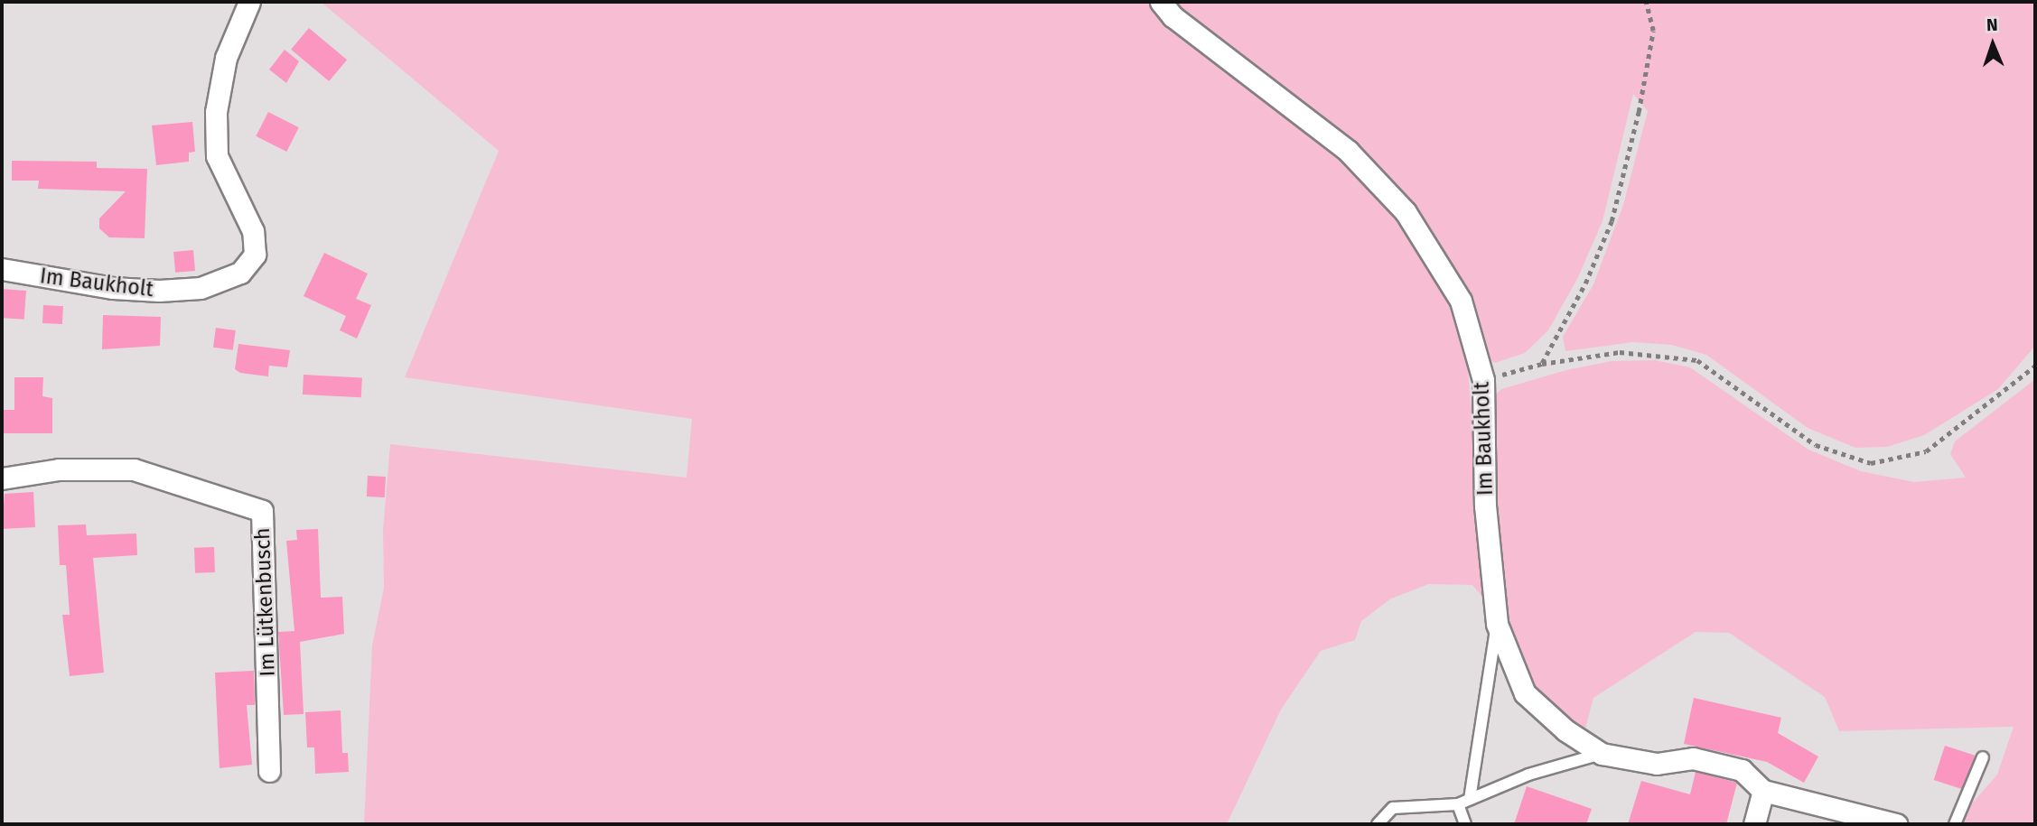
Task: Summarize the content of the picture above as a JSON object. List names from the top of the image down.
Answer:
{
  "streets": {
    "street": ["Im Baukholt", "Im Lütkenbusch"]
  },
  "north": "top"
}
